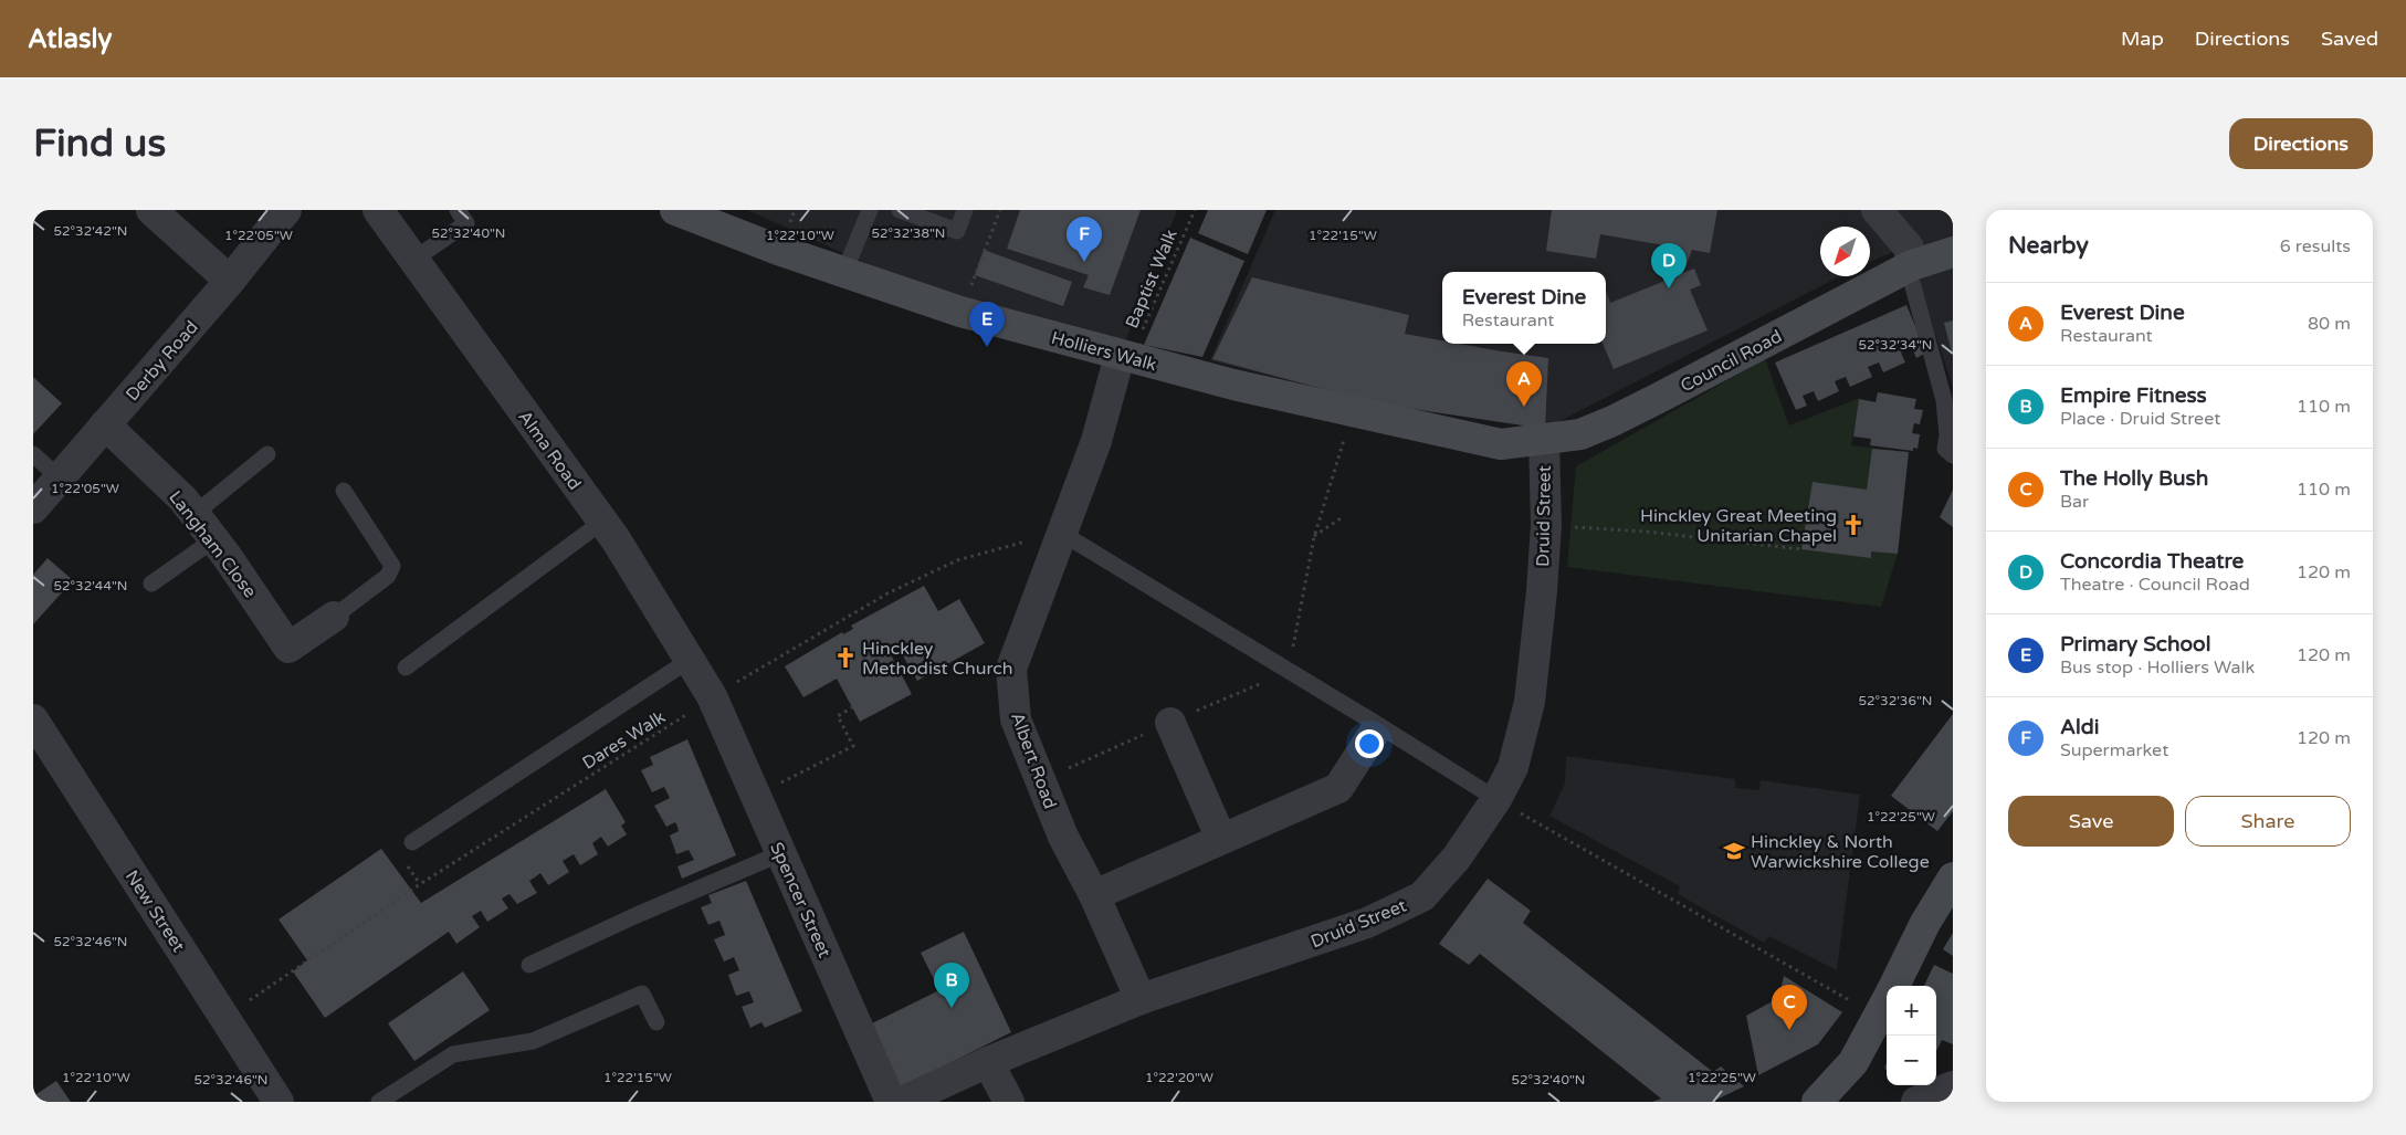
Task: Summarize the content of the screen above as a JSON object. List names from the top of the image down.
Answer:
{
  "streets": {
    "main road": ["Holliers Walk", "Council Road"],
    "street": [
      "Derby Road",
      "Alma Road",
      "Druid Street",
      "Langham Close",
      "Albert Road",
      "Spencer Street",
      "New Street"
    ],
    "path": ["Baptist Walk", "Dares Walk"]
  },
  "crossings": [
    ["Baptist Walk", "Holliers Walk"],
    ["Baptist Walk", "Albert Road"],
    ["Holliers Walk", "Council Road"],
    ["Holliers Walk", "Druid Street"],
    ["Holliers Walk", "Albert Road"],
    ["Derby Road", "Langham Close"],
    ["Council Road", "Druid Street"],
    ["Alma Road", "Dares Walk"],
    ["Alma Road", "Spencer Street"],
    ["Druid Street", "Albert Road"],
    ["Dares Walk", "Albert Road"],
    ["Dares Walk", "Spencer Street"],
    ["Dares Walk", "New Street"]
  ],
  "places": {
    "church": ["Hinckley Great Meeting Unitarian Chapel", "Hinckley Methodist Church"],
    "school or university": ["Hinckley & North Warwickshire College"]
  },
  "north": "bottom left",
  "page": {
    "header": "Atlasly",
    "nav": ["Map", "Directions", "Saved"],
    "buttons": [
      "Directions",
      ["Save", "Share"]
    ],
    "title": "Find us",
    "heading": ["Nearby", "6 results"],
    "pins": [
      "F",
      "D",
      "E",
      "A",
      "B",
      "C"
    ],
    "popup": ["Everest Dine", "Restaurant"],
    "list": [
      {
        "mark": "A",
        "name": "Everest Dine",
        "note": "Restaurant",
        "value": "80 m"
      },
      {
        "mark": "B",
        "name": "Empire Fitness",
        "note": "Place · Druid Street",
        "value": "110 m"
      },
      {
        "mark": "C",
        "name": "The Holly Bush",
        "note": "Bar",
        "value": "110 m"
      },
      {
        "mark": "D",
        "name": "Concordia Theatre",
        "note": "Theatre · Council Road",
        "value": "120 m"
      },
      {
        "mark": "E",
        "name": "Primary School",
        "note": "Bus stop · Holliers Walk",
        "value": "120 m"
      },
      {
        "mark": "F",
        "name": "Aldi",
        "note": "Supermarket",
        "value": "120 m"
      }
    ],
    "map_buttons": ["+", "−"]
  },
  "coordinates": [
    "52°32'42\"N",
    "52°32'40\"N",
    "52°32'38\"N",
    "1°22'05\"W",
    "1°22'10\"W",
    "1°22'15\"W",
    "52°32'34\"N",
    "52°32'44\"N",
    "52°32'36\"N",
    "1°22'25\"W",
    "52°32'46\"N",
    "1°22'20\"W"
  ]
}
